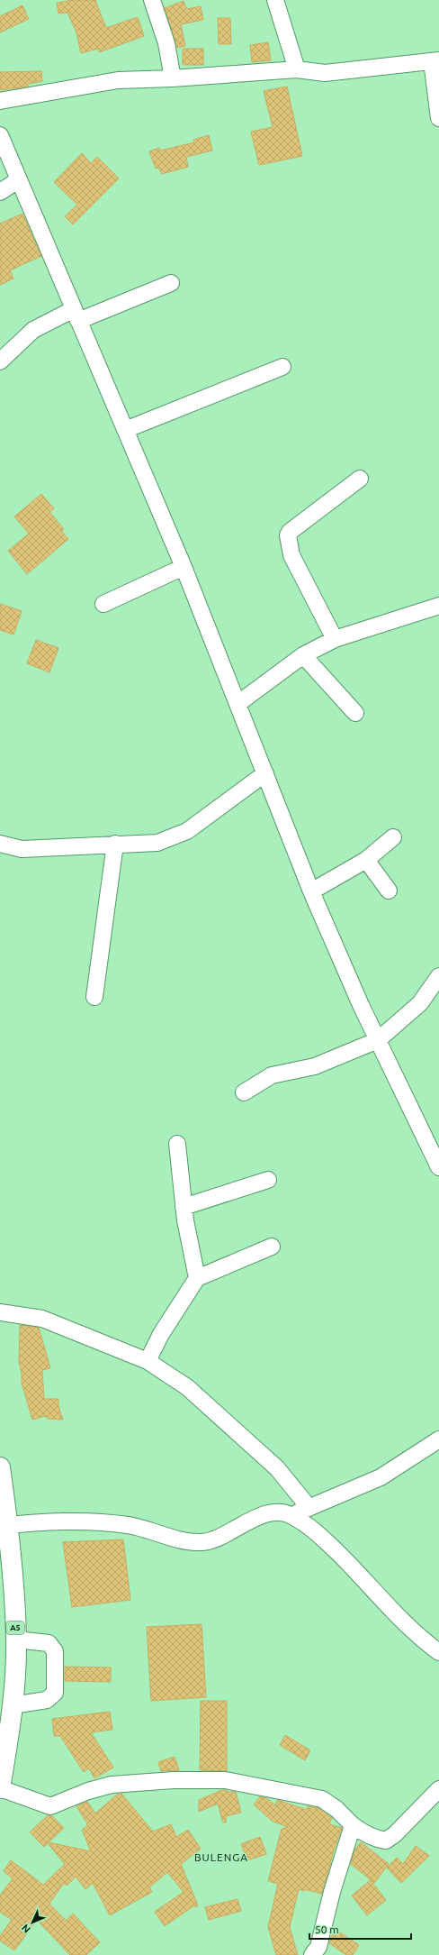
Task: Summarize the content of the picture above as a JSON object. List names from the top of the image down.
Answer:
{
  "streets": {
    "main road": ["A5"]
  },
  "districts": ["BULENGA"],
  "scale_bar": "50 m",
  "north": "bottom left"
}
